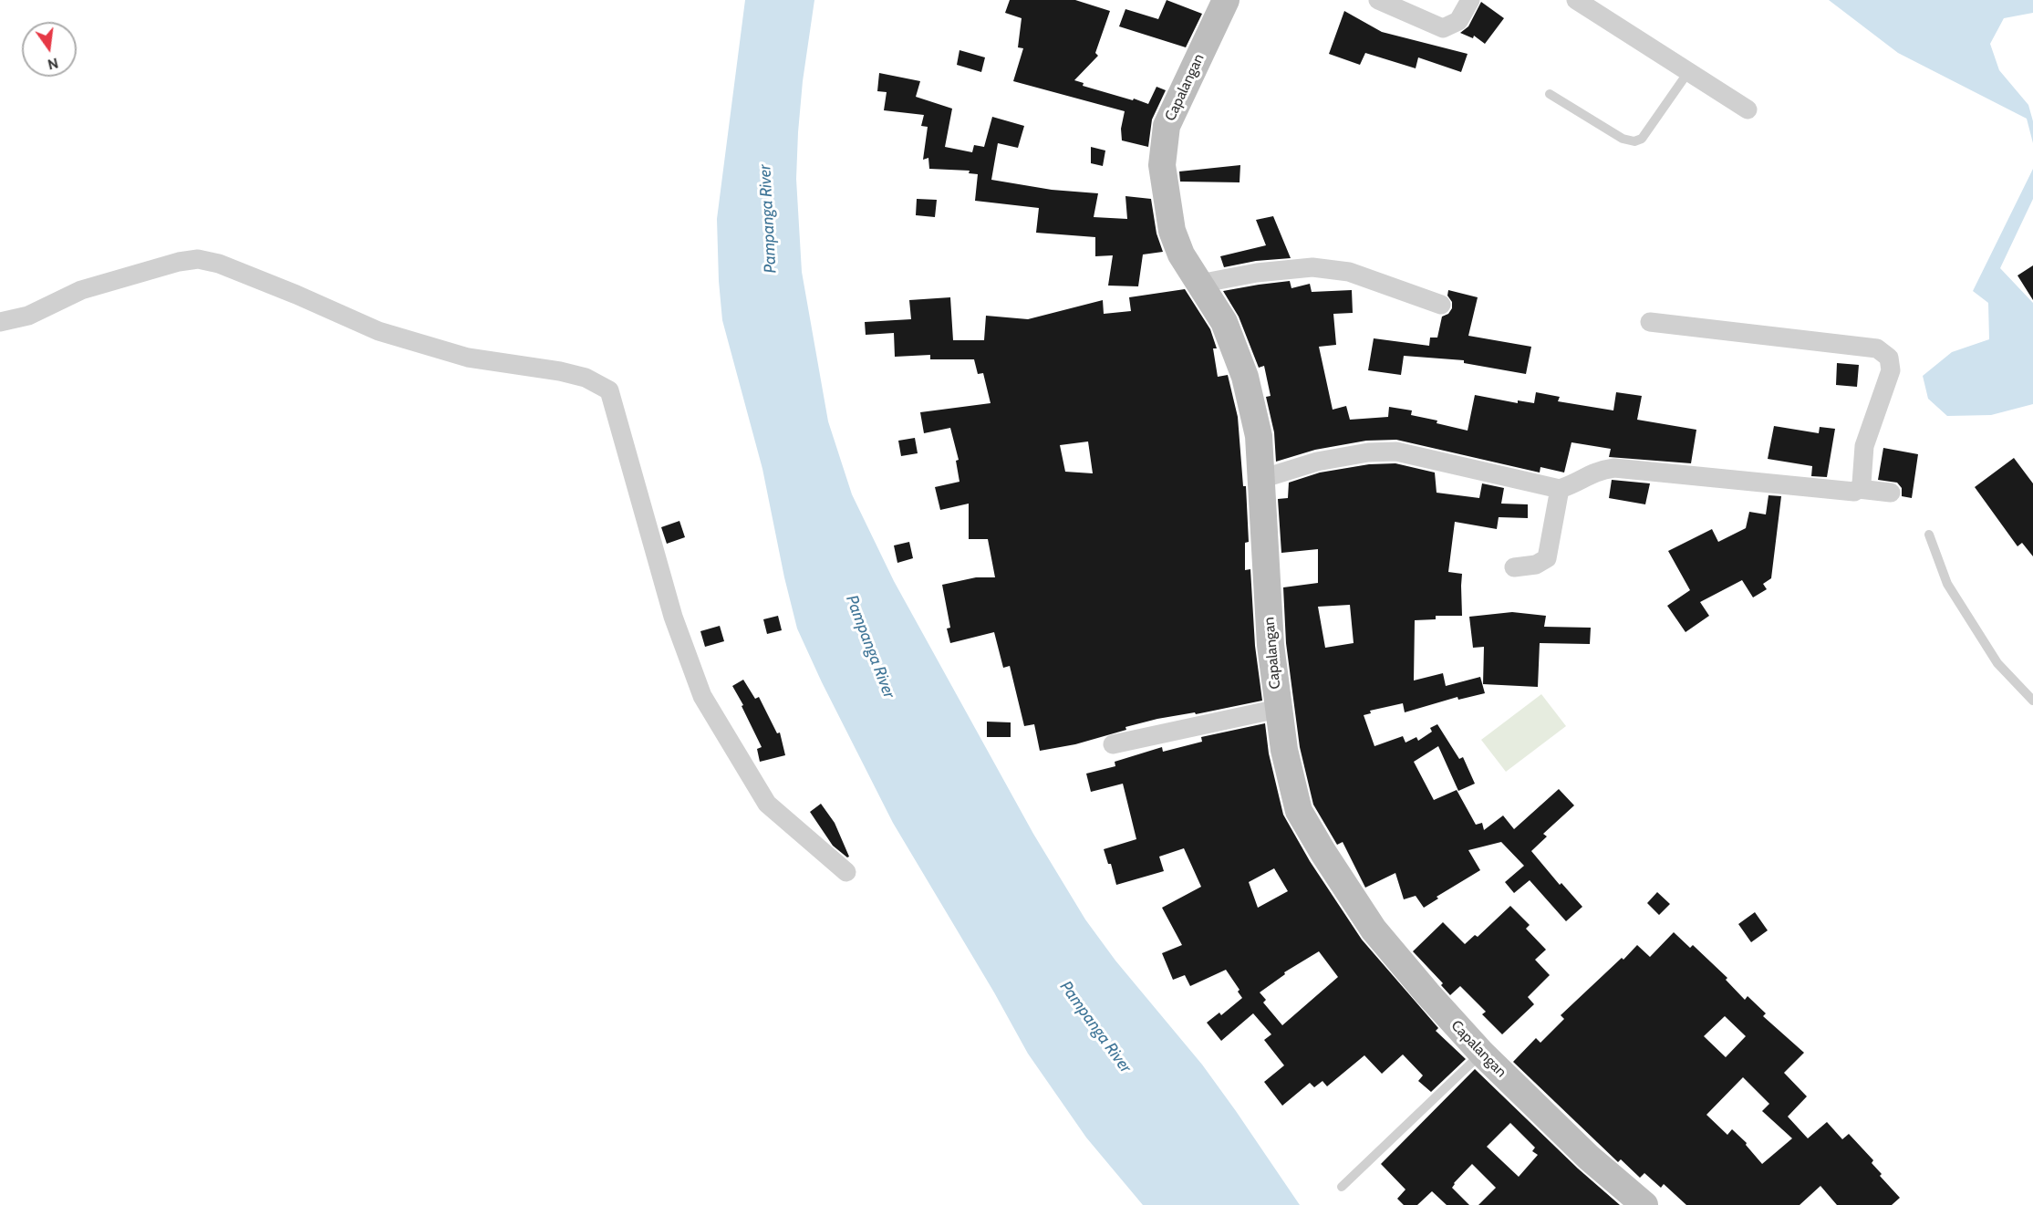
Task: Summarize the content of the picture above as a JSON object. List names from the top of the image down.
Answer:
{
  "streets": {
    "street": ["Capalangan"]
  },
  "water": ["Pampanga River"],
  "north": "bottom"
}
